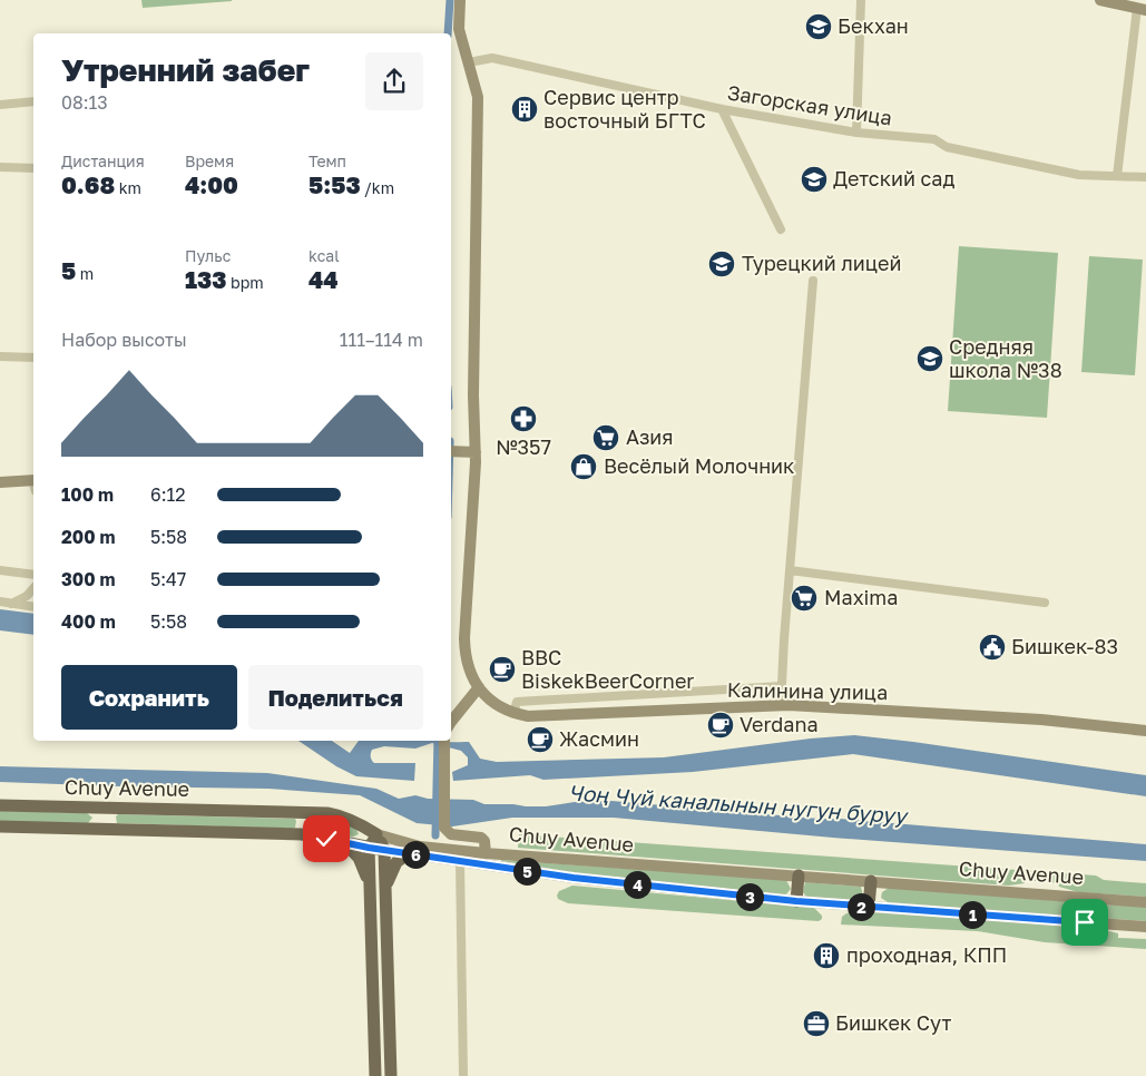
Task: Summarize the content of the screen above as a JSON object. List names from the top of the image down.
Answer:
{
  "streets": {
    "main road": ["Калинина улица", "Chuy Avenue"],
    "street": ["Загорская улица"]
  },
  "water": ["Чоң Чүй каналынын нугун буруу"],
  "places": {
    "school or university": [
      "Бекхан",
      "Детский сад",
      "Турецкий лицей",
      "Средняя школа №38"
    ],
    "building": ["Сервис центр восточный БГТС", "проходная, КПП"],
    "pharmacy": ["№357"],
    "supermarket": ["Азия", "Maxima"],
    "shop": ["Весёлый Молочник"],
    "public building": ["Бишкек-83"],
    "cafe": ["BBC BiskekBeerCorner", "Verdana", "Жасмин"],
    "office": ["Бишкек Сут"]
  },
  "page": {
    "heading": ["Утренний забег", "08:13"],
    "stats": [
      ["Дистанция", "0.68 km"],
      ["Время", "4:00"],
      ["Темп", "5:53 /km"],
      ["5 m"],
      ["Пульс", "133 bpm"],
      ["kcal", "44"]
    ],
    "chart": ["Набор высоты", "111–114 m"],
    "list": [
      {
        "name": "100 m",
        "note": "6:12"
      },
      {
        "name": "200 m",
        "note": "5:58"
      },
      {
        "name": "300 m",
        "note": "5:47"
      },
      {
        "name": "400 m",
        "note": "5:58"
      }
    ],
    "buttons": ["Сохранить", "Поделиться"],
    "pins": [
      "6",
      "5",
      "4",
      "3",
      "2",
      "1"
    ]
  }
}
